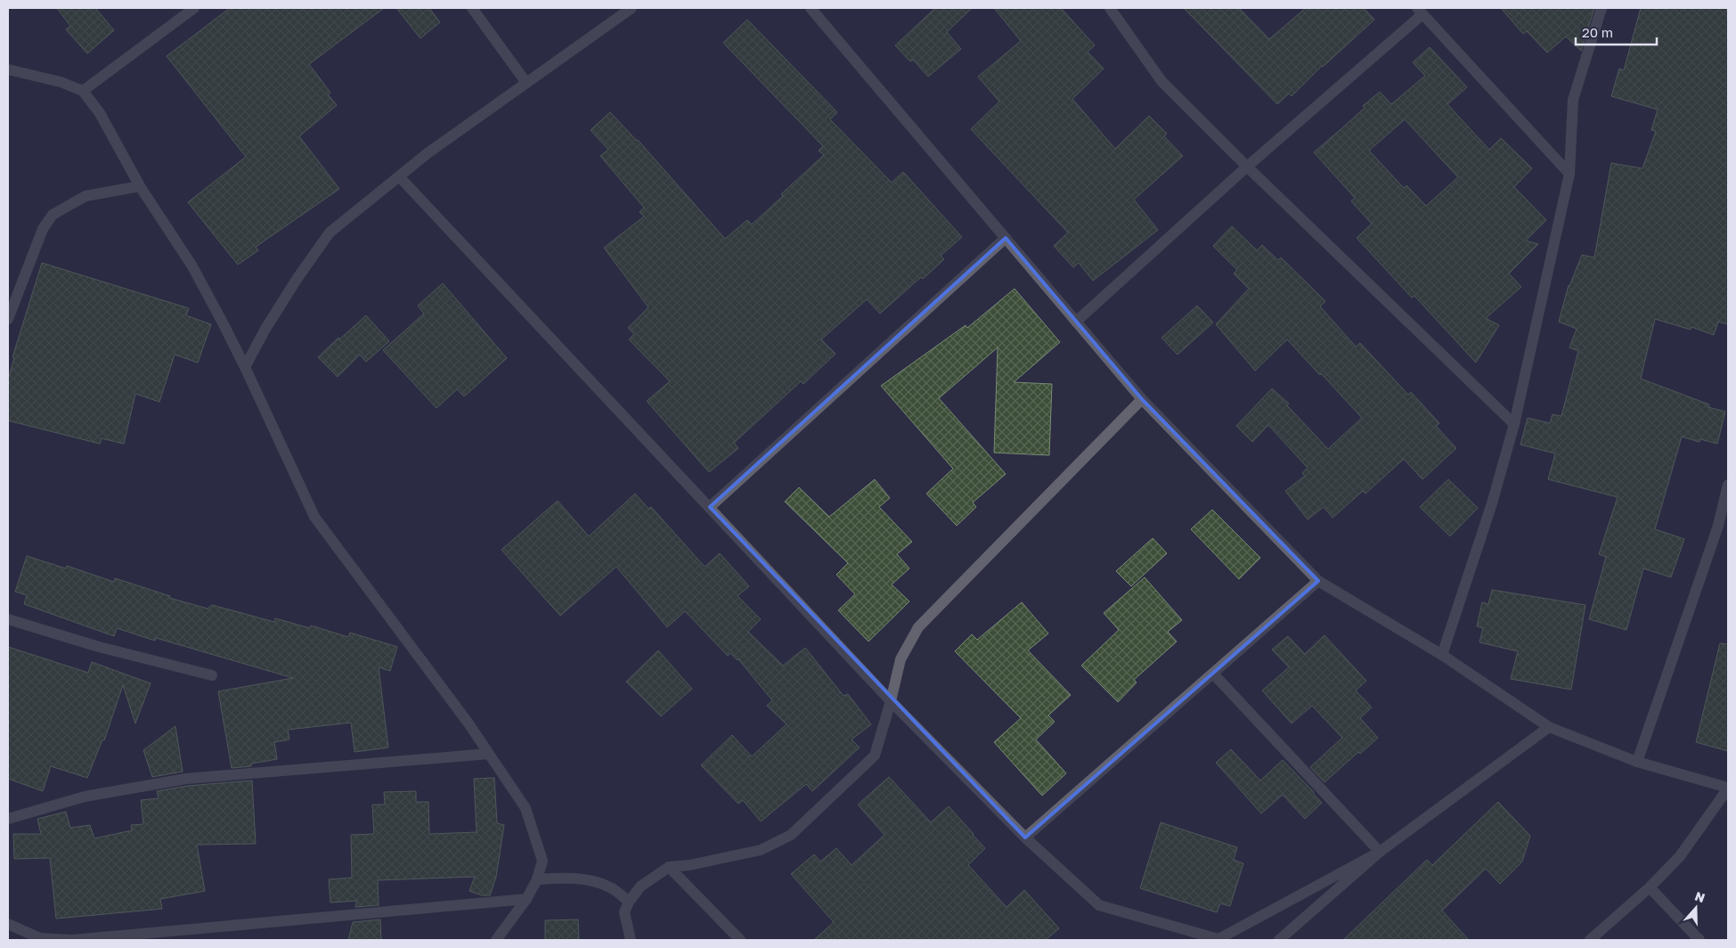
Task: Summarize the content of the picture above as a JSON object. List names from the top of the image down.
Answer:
{
  "scale_bar": "20 m",
  "north": "top"
}
